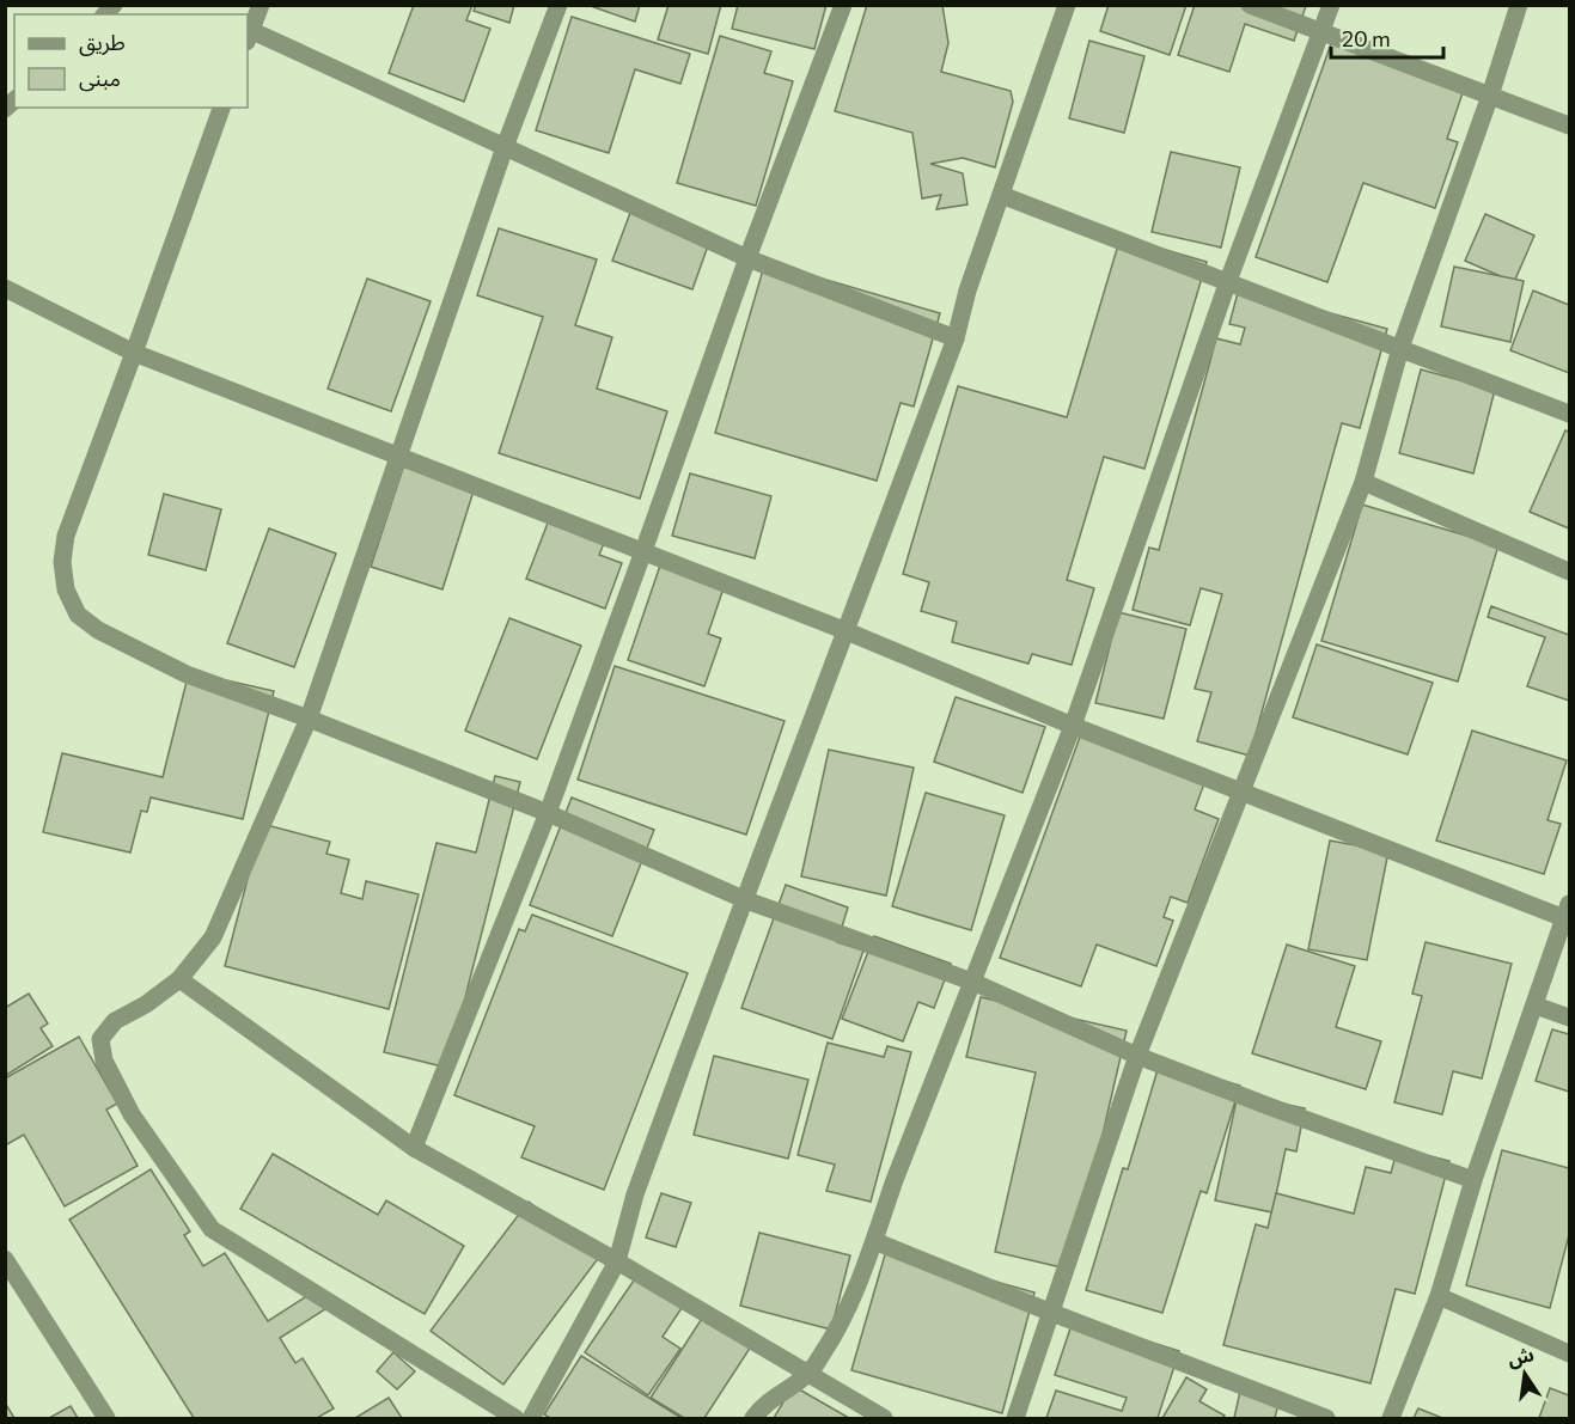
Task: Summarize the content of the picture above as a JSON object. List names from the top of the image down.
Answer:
{
  "legend": ["طريق", "مبنى"],
  "scale_bar": "20 m",
  "north": "top"
}
